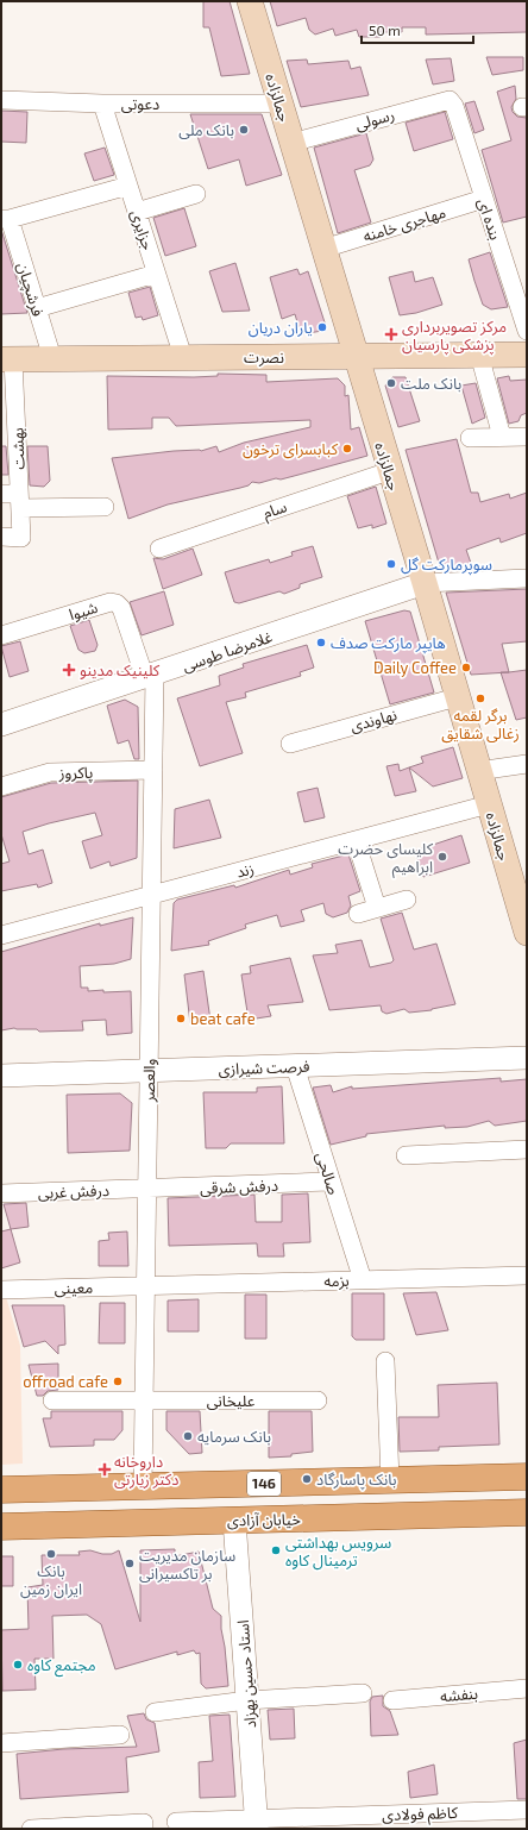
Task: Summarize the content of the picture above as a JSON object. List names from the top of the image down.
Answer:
{
  "streets": {
    "main road": [
      "جمالزاده",
      "نصرت",
      "146",
      "خیابان آزادی"
    ],
    "street": [
      "دعوتی",
      "رسولی",
      "بنده ای",
      "مهاجری خامنه",
      "جزایری",
      "فرشچیان",
      "بهشت",
      "سام",
      "شیوا",
      "غلامرضا طوسی",
      "نهاوندی",
      "پاکروز",
      "زند",
      "فرصت شیرازی",
      "والعصر",
      "صالحی",
      "درفش شرقی",
      "درفش غربی",
      "بزمه",
      "معینی",
      "علیخانی",
      "استاد حسین بهزاد",
      "بنفشه",
      "کاظم فولادی"
    ]
  },
  "crossings": [
    ["جمالزاده", "دعوتی"],
    ["جمالزاده", "رسولی"],
    ["جمالزاده", "مهاجری خامنه"],
    ["جمالزاده", "نصرت"],
    ["جمالزاده", "سام"],
    ["جمالزاده", "غلامرضا طوسی"],
    ["جمالزاده", "نهاوندی"],
    ["جمالزاده", "زند"],
    ["دعوتی", "جزایری"],
    ["رسولی", "بنده ای"],
    ["بنده ای", "مهاجری خامنه"],
    ["جزایری", "نصرت"],
    ["فرشچیان", "نصرت"],
    ["نصرت", "بهشت"],
    ["شیوا", "غلامرضا طوسی"],
    ["شیوا", "والعصر"],
    ["غلامرضا طوسی", "والعصر"],
    ["پاکروز", "والعصر"],
    ["زند", "والعصر"],
    ["فرصت شیرازی", "والعصر"],
    ["فرصت شیرازی", "صالحی"],
    ["والعصر", "درفش شرقی"],
    ["والعصر", "درفش غربی"],
    ["والعصر", "بزمه"],
    ["والعصر", "معینی"],
    ["والعصر", "علیخانی"],
    ["والعصر", "146"],
    ["صالحی", "درفش شرقی"],
    ["صالحی", "بزمه"],
    ["درفش شرقی", "درفش غربی"],
    ["بزمه", "معینی"],
    ["خیابان آزادی", "استاد حسین بهزاد"],
    ["استاد حسین بهزاد", "کاظم فولادی"]
  ],
  "places": {
    "other": [
      "بانک ملی",
      "یاران دریان",
      "بانک ملت",
      "کبابسرای ترخون",
      "سوپرمارکت گل",
      "هايپر ماركت صدف",
      "Daily Coffee",
      "برگر لقمه زغالی شقایق",
      "کلیسای حضرت ابراهیم",
      "beat cafe",
      "offroad cafe",
      "بانک سرمایه",
      "بانک پاسارگاد",
      "سرویس بهداشتی ترمینال کاوه",
      "بانک ایران زمین",
      "سازمان مدیریت بر تاکسیرانی",
      "مجتمع کاوه"
    ],
    "health": ["مرکز تصویربرداری پزشکی پارسیان", "کلینیک مدینو", "داروخانه دکتر زیارتی"]
  },
  "scale_bar": "50 m"
}
